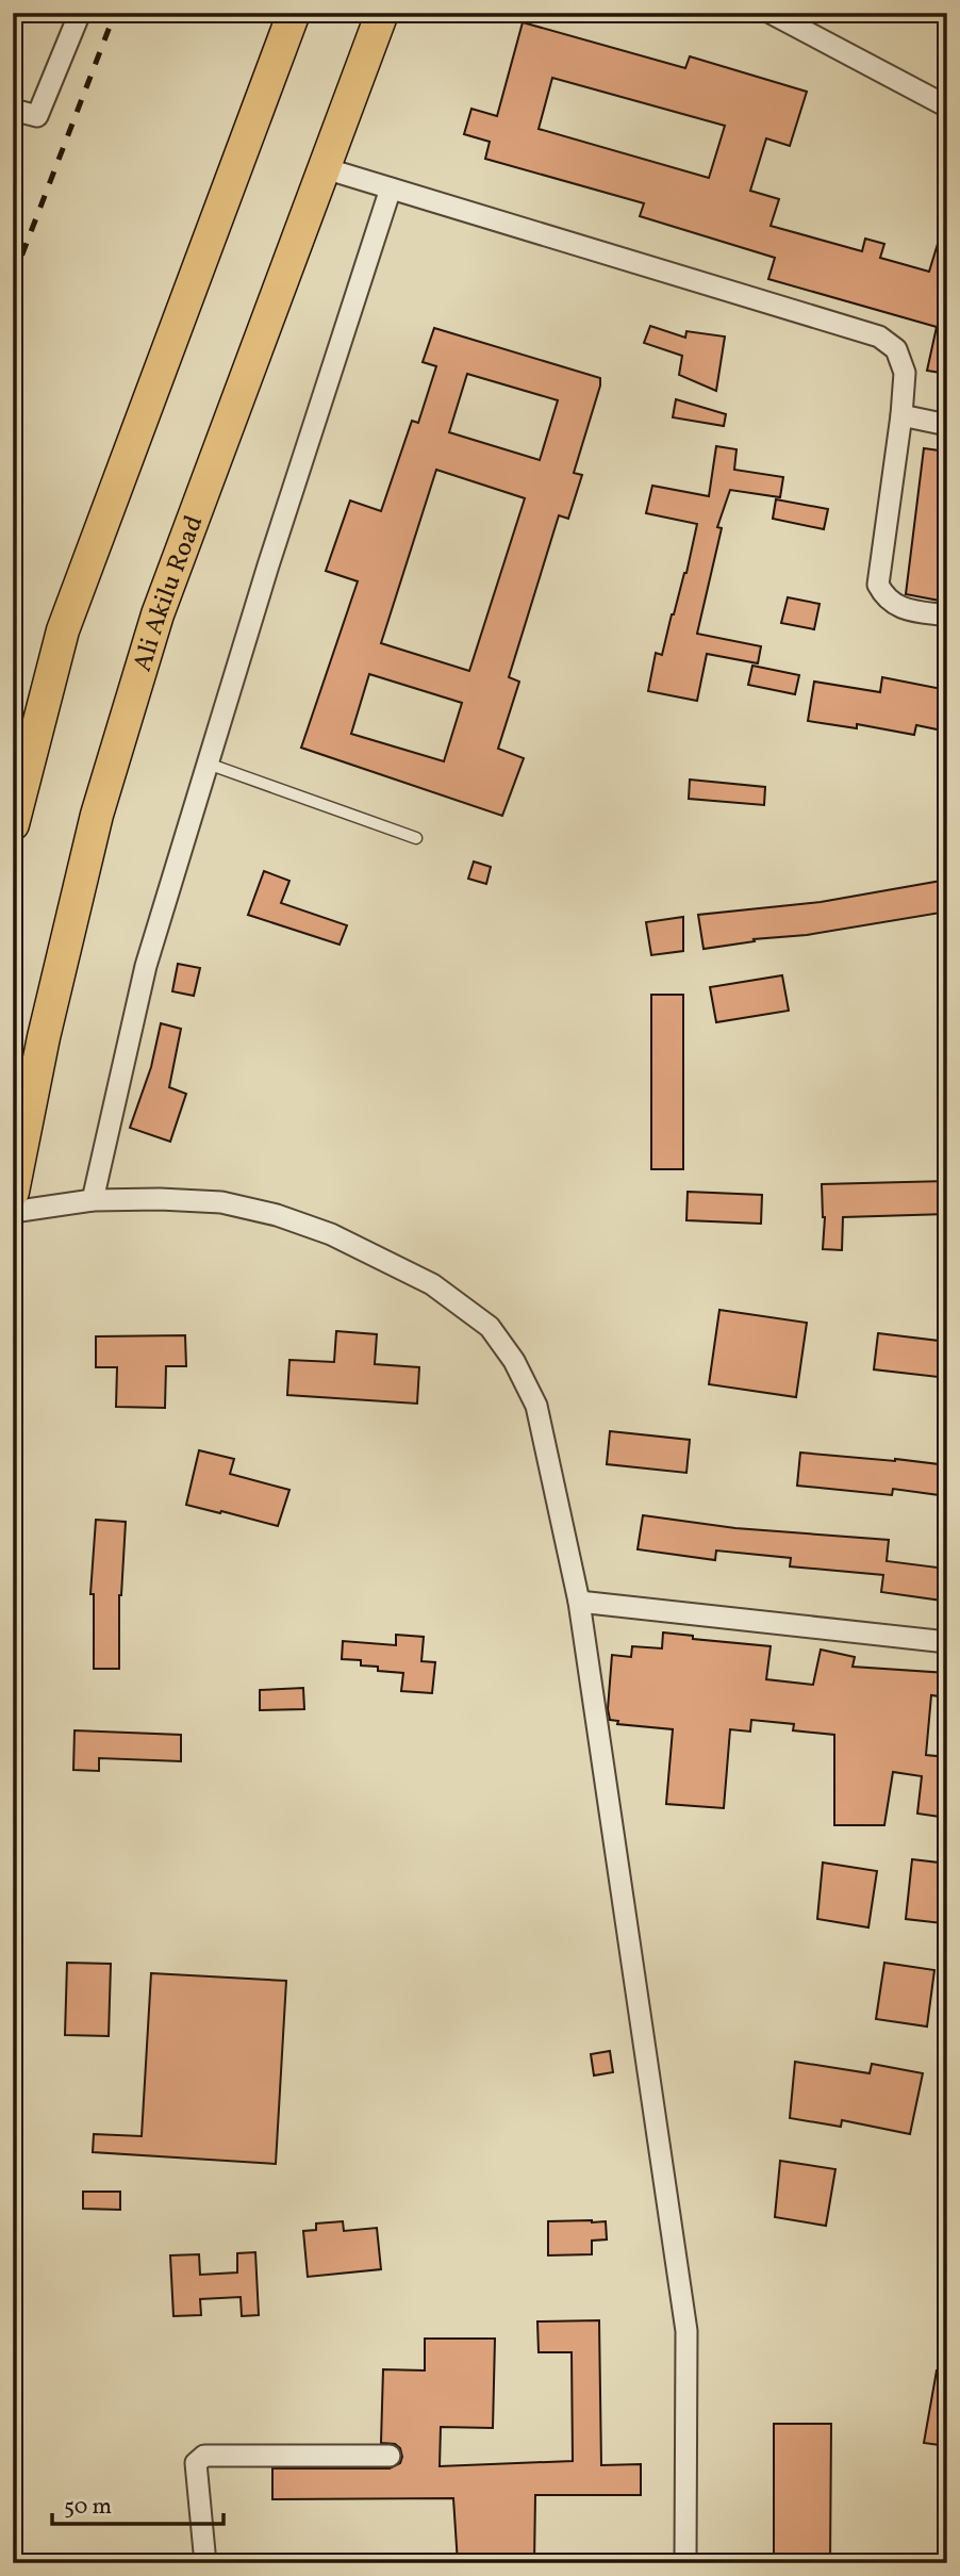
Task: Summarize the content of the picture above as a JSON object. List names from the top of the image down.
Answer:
{
  "streets": {
    "main road": ["Ali Akilu Road"]
  },
  "scale_bar": "50 m"
}
